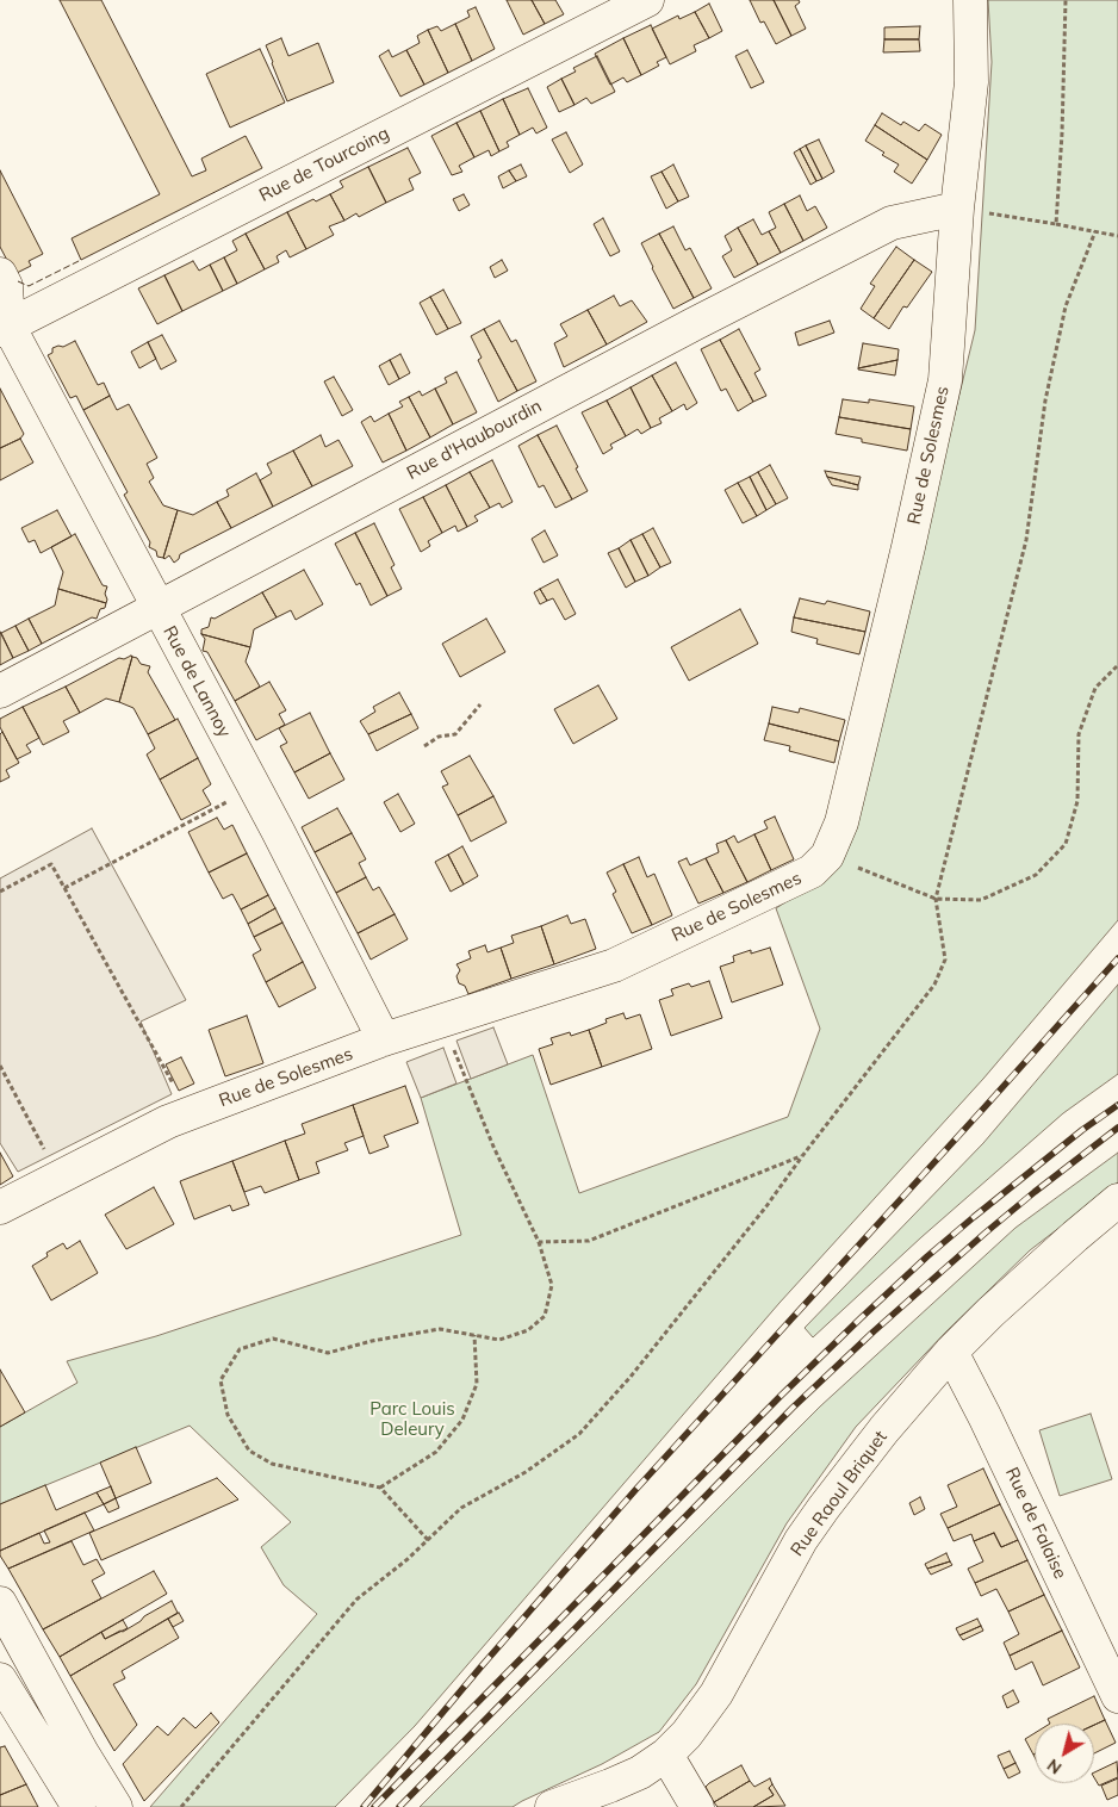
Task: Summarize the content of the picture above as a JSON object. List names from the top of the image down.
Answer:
{
  "streets": {
    "street": [
      "Rue de Tourcoing",
      "Rue d'Haubourdin",
      "Rue de Solesmes",
      "Rue de Lannoy",
      "Rue Raoul Briquet",
      "Rue de Falaise"
    ]
  },
  "crossings": [
    ["Rue de Tourcoing", "Rue de Lannoy"],
    ["Rue d'Haubourdin", "Rue de Solesmes"],
    ["Rue d'Haubourdin", "Rue de Lannoy"],
    ["Rue de Solesmes", "Rue de Lannoy"],
    ["Rue Raoul Briquet", "Rue de Falaise"]
  ],
  "parks": ["Parc Louis Deleury"],
  "north": "bottom left"
}
